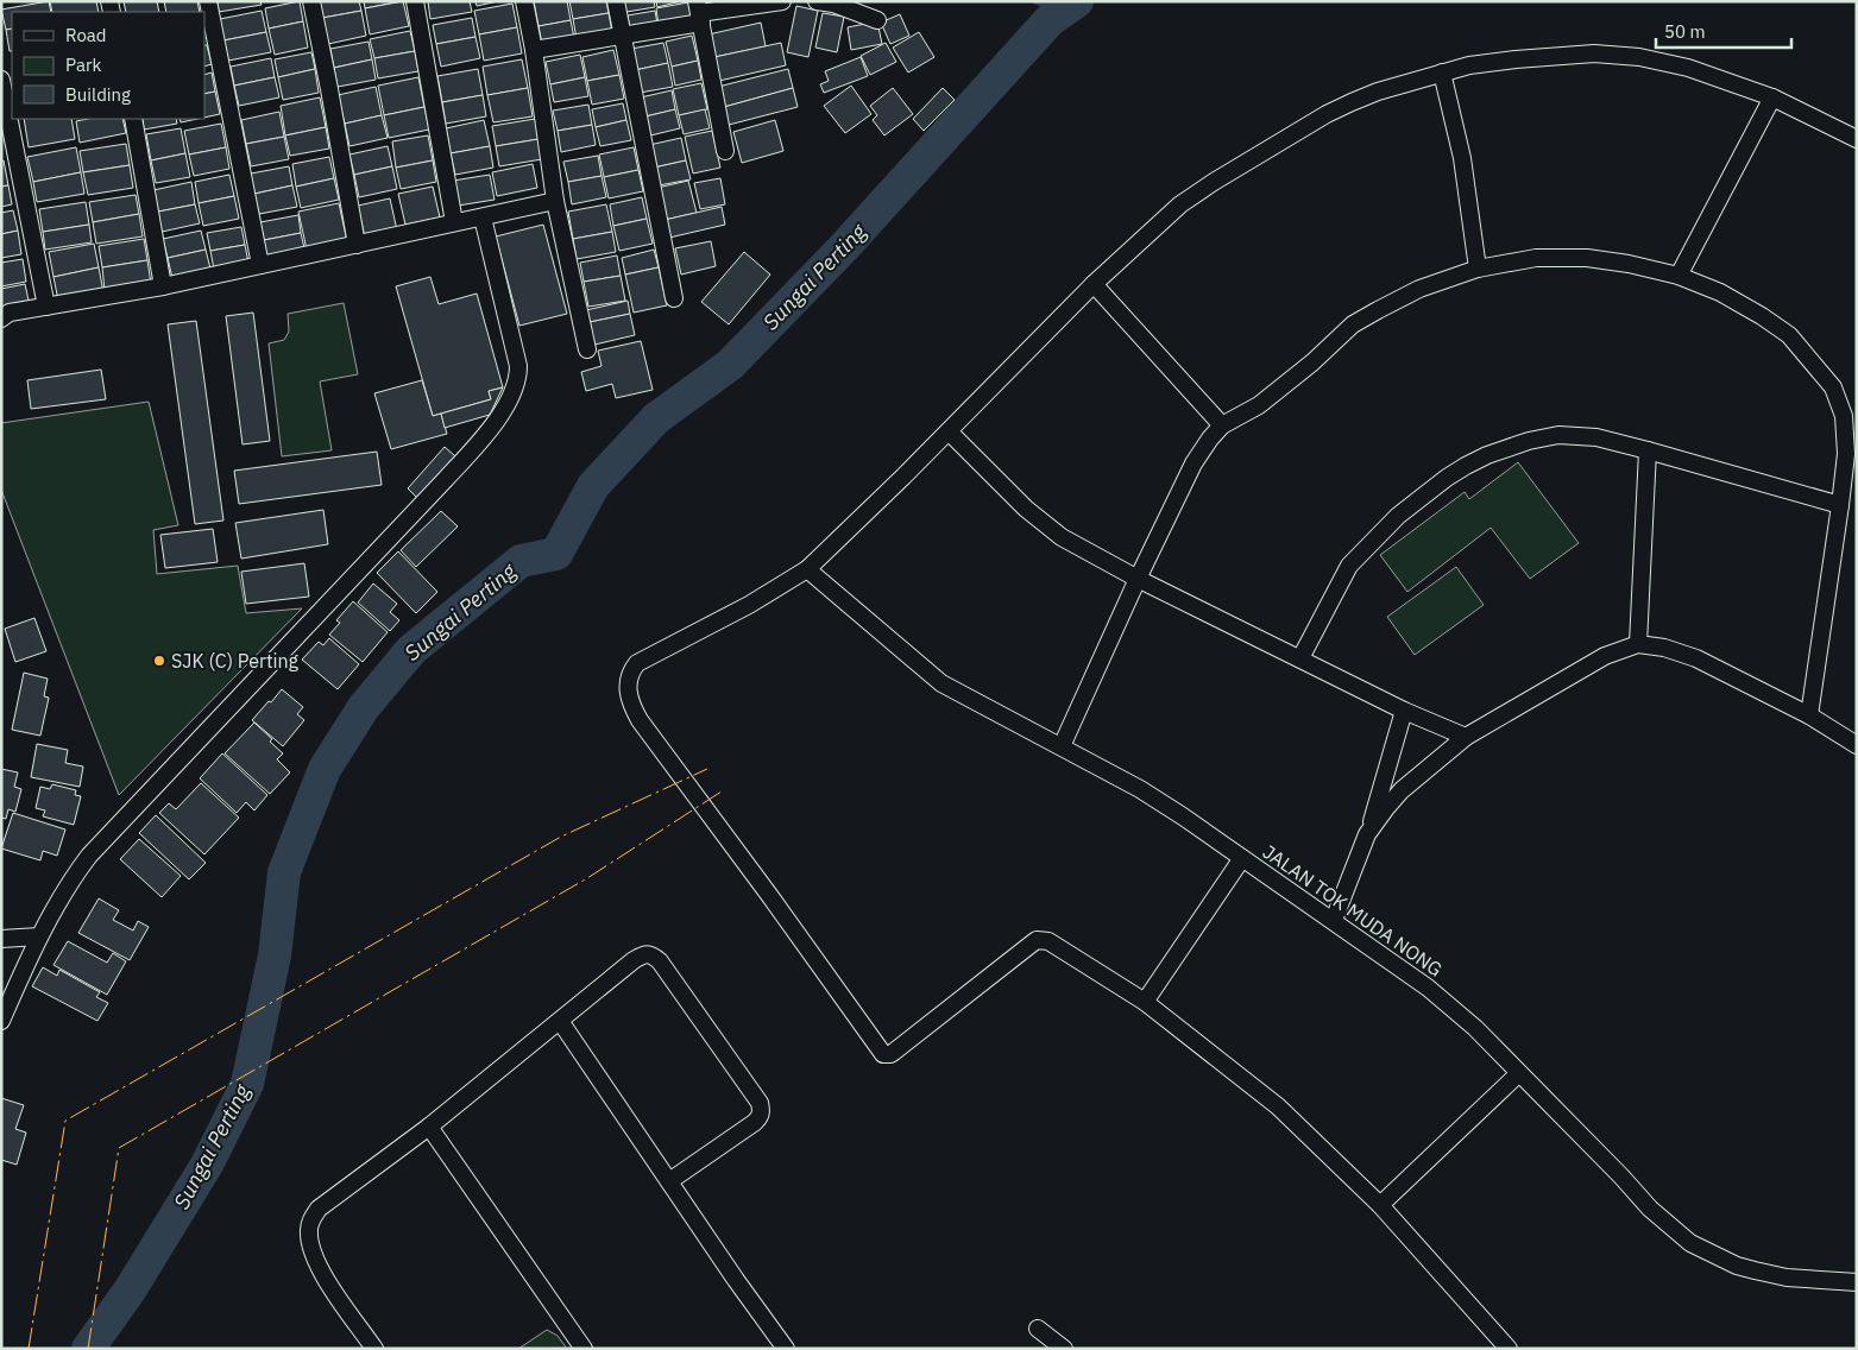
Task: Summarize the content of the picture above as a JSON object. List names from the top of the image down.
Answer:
{
  "streets": {
    "street": ["JALAN TOK MUDA NONG"]
  },
  "water": ["Sungai Perting"],
  "places": ["SJK (C) Perting"],
  "legend": ["Road", "Park", "Building"],
  "scale_bar": "50 m"
}
